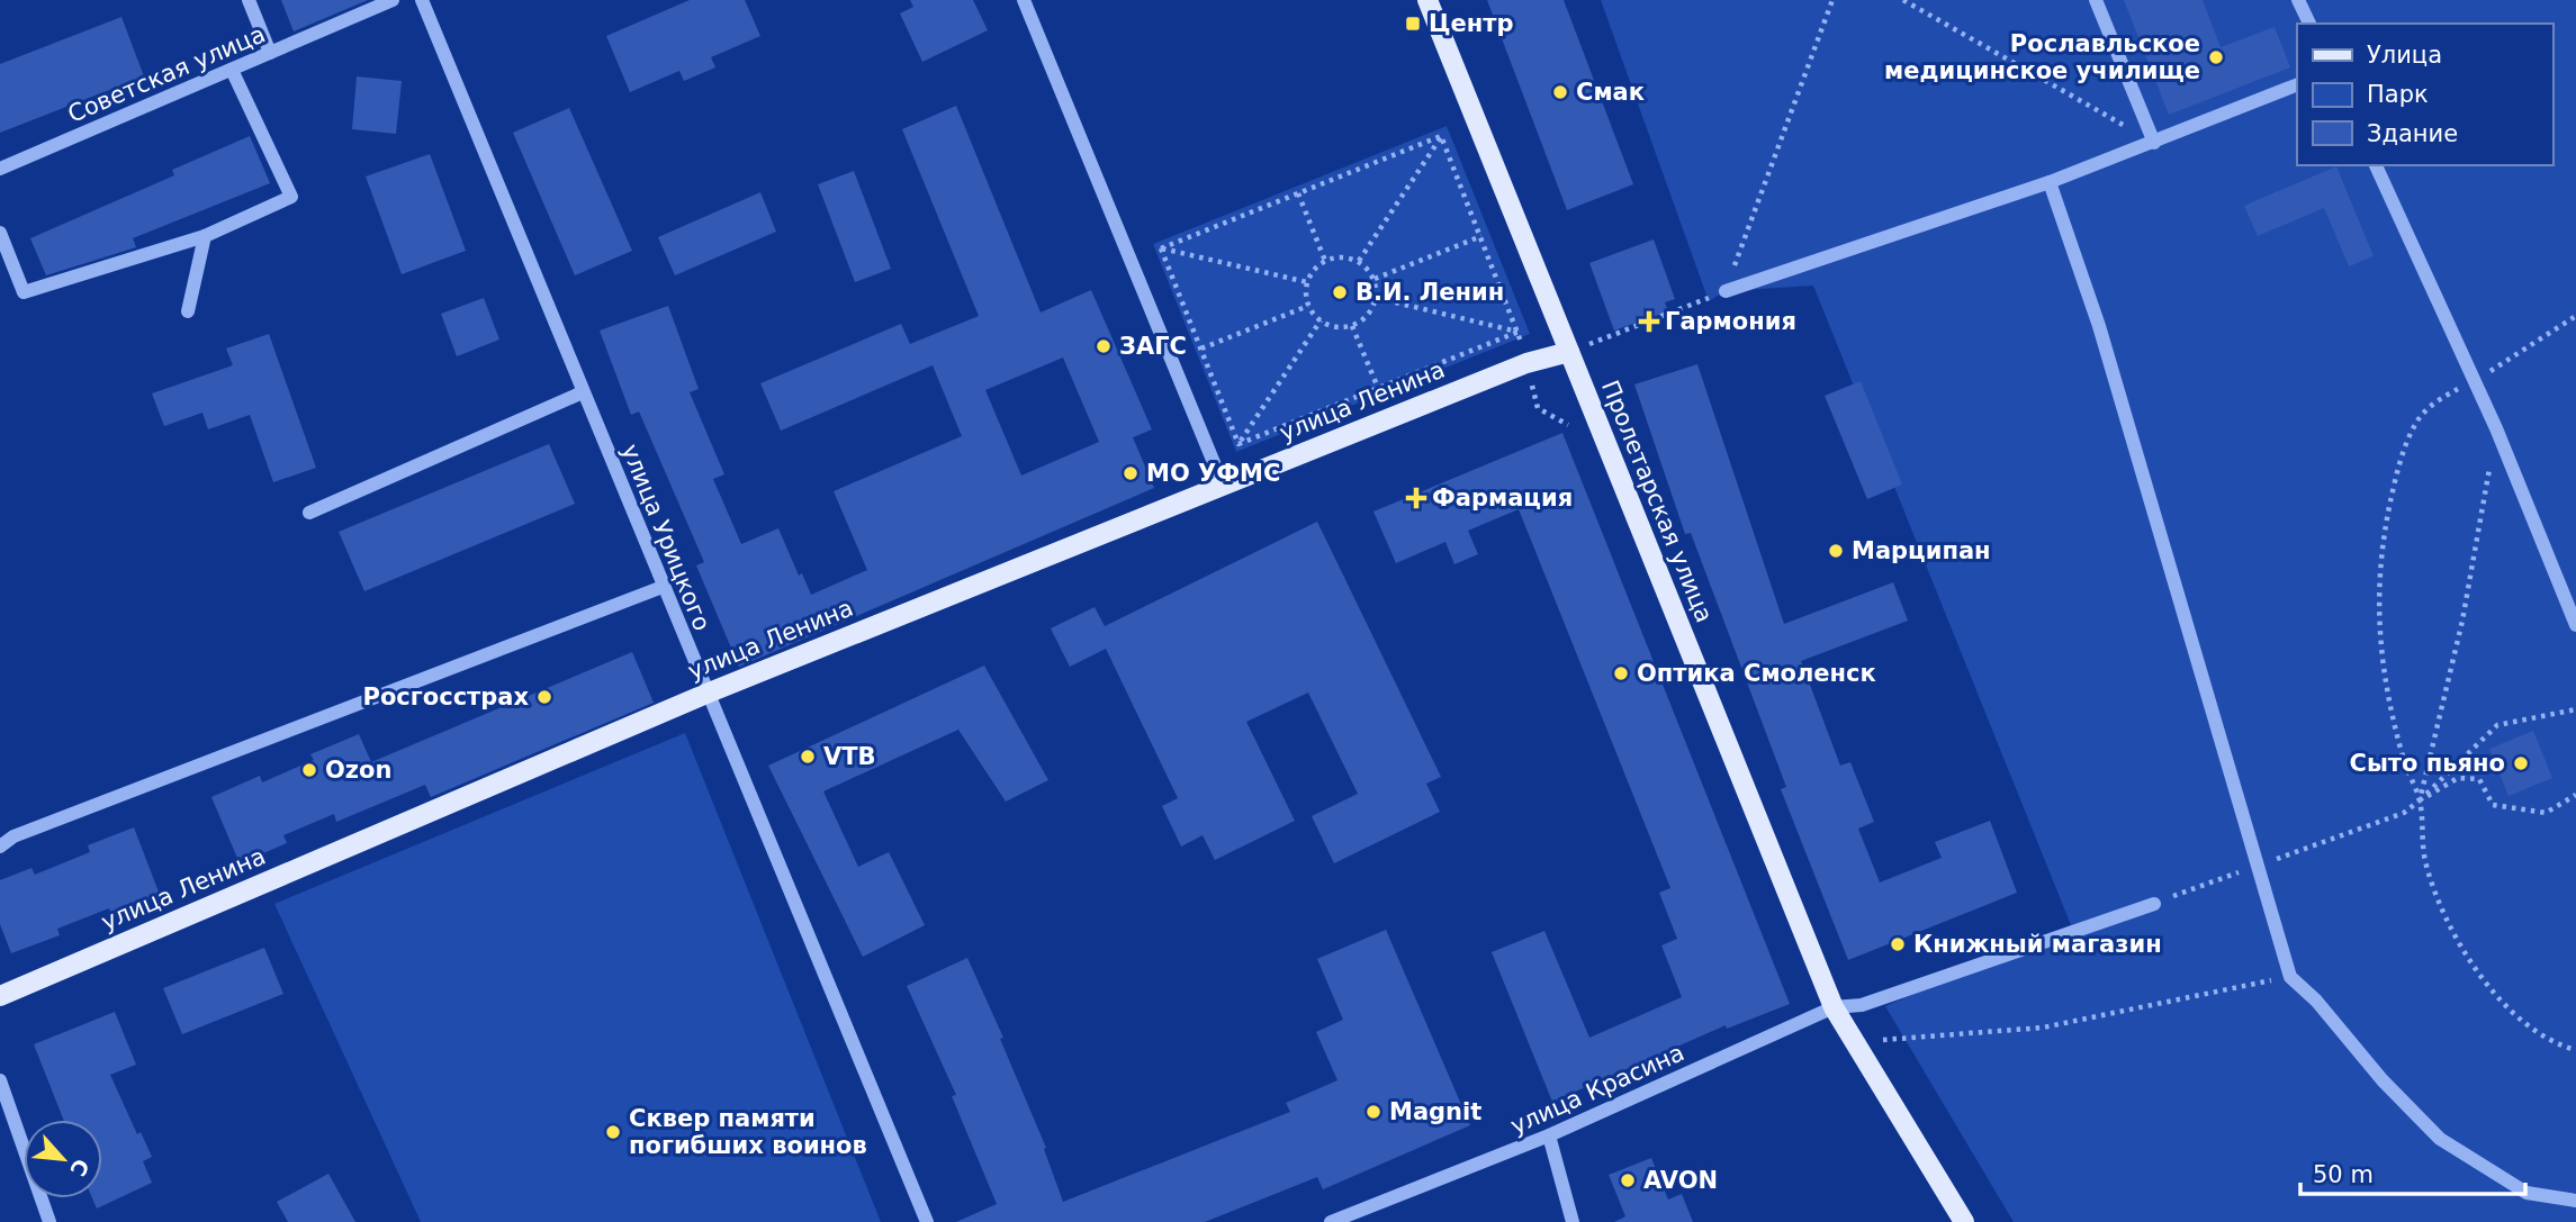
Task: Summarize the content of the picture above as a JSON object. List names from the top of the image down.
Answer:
{
  "streets": {
    "main road": ["улица Ленина", "Пролетарская улица"],
    "street": ["Советская улица", "улица Урицкого", "улица Красина"]
  },
  "crossings": [
    ["улица Ленина", "Пролетарская улица"],
    ["улица Ленина", "улица Урицкого"],
    ["Пролетарская улица", "улица Красина"]
  ],
  "places": {
    "transit": ["Центр"],
    "other": [
      "Рославльское медицинское училище",
      "Смак",
      "В.И. Ленин",
      "ЗАГС",
      "МО УФМС",
      "Марципан",
      "Оптика Смоленск",
      "Росгосстрах",
      "VTB",
      "Сыто пьяно",
      "Ozon",
      "Книжный магазин",
      "Magnit",
      "Сквер памяти погибших воинов",
      "AVON"
    ],
    "health": ["Гармония", "Фармация"]
  },
  "legend": ["Улица", "Парк", "Здание"],
  "scale_bar": "50 m",
  "north": "bottom right"
}
